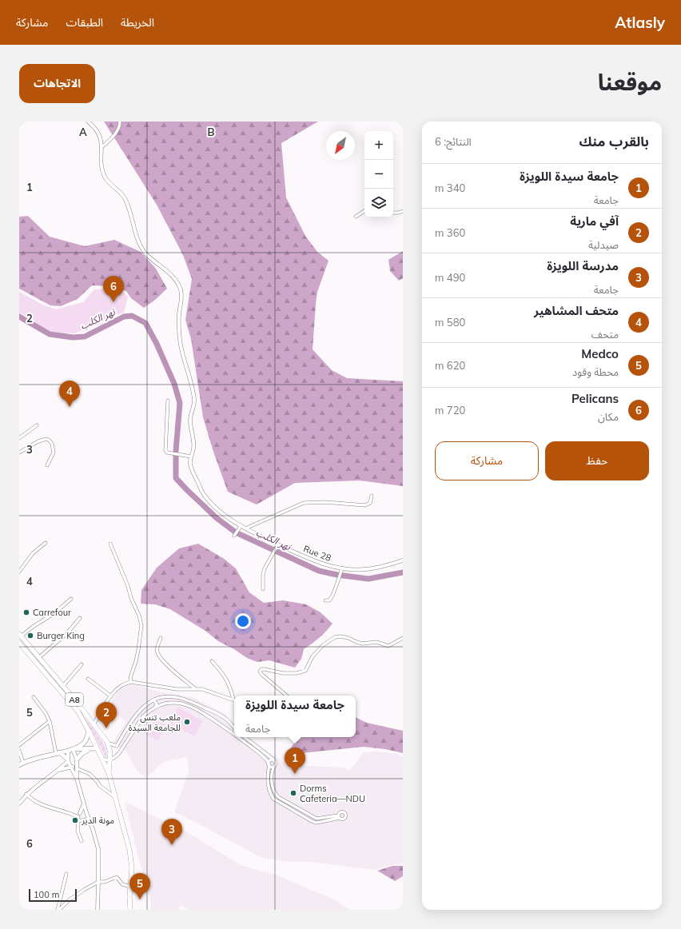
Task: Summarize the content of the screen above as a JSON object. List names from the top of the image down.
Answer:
{
  "streets": {
    "highway": ["A8"],
    "street": ["Rue 28"]
  },
  "water": ["نهر الكلب"],
  "places": [
    "Carrefour",
    "Burger King",
    "ملعب تنس للجامعة السيدة",
    "Dorms Cafeteria—NDU",
    "مونة الدير"
  ],
  "scale_bar": "100 m",
  "north": "bottom left",
  "page": {
    "header": "Atlasly",
    "nav": ["الخريطة", "الطبقات", "مشاركة"],
    "title": "موقعنا",
    "buttons": [
      "الاتجاهات",
      ["حفظ", "مشاركة"]
    ],
    "heading": ["بالقرب منك", "النتائج: 6"],
    "map_buttons": ["+", "−"],
    "list": [
      {
        "mark": "1",
        "name": "جامعة سيدة اللويزة",
        "note": "جامعة",
        "value": "340 m"
      },
      {
        "mark": "2",
        "name": "آفي مارية",
        "note": "صيدلية",
        "value": "360 m"
      },
      {
        "mark": "3",
        "name": "مدرسة اللويزة",
        "note": "جامعة",
        "value": "490 m"
      },
      {
        "mark": "4",
        "name": "متحف المشاهير",
        "note": "متحف",
        "value": "580 m"
      },
      {
        "mark": "5",
        "name": "Medco",
        "note": "محطة وقود",
        "value": "620 m"
      },
      {
        "mark": "6",
        "name": "Pelicans",
        "note": "مكان",
        "value": "720 m"
      }
    ],
    "pins": [
      "6",
      "4",
      "2",
      "1",
      "3",
      "5"
    ],
    "popup": ["جامعة سيدة اللويزة", "جامعة"],
    "scale": "100 m"
  },
  "grid": {
    "columns": ["A", "B"],
    "rows": [
      "1",
      "2",
      "3",
      "4",
      "5",
      "6"
    ]
  }
}
